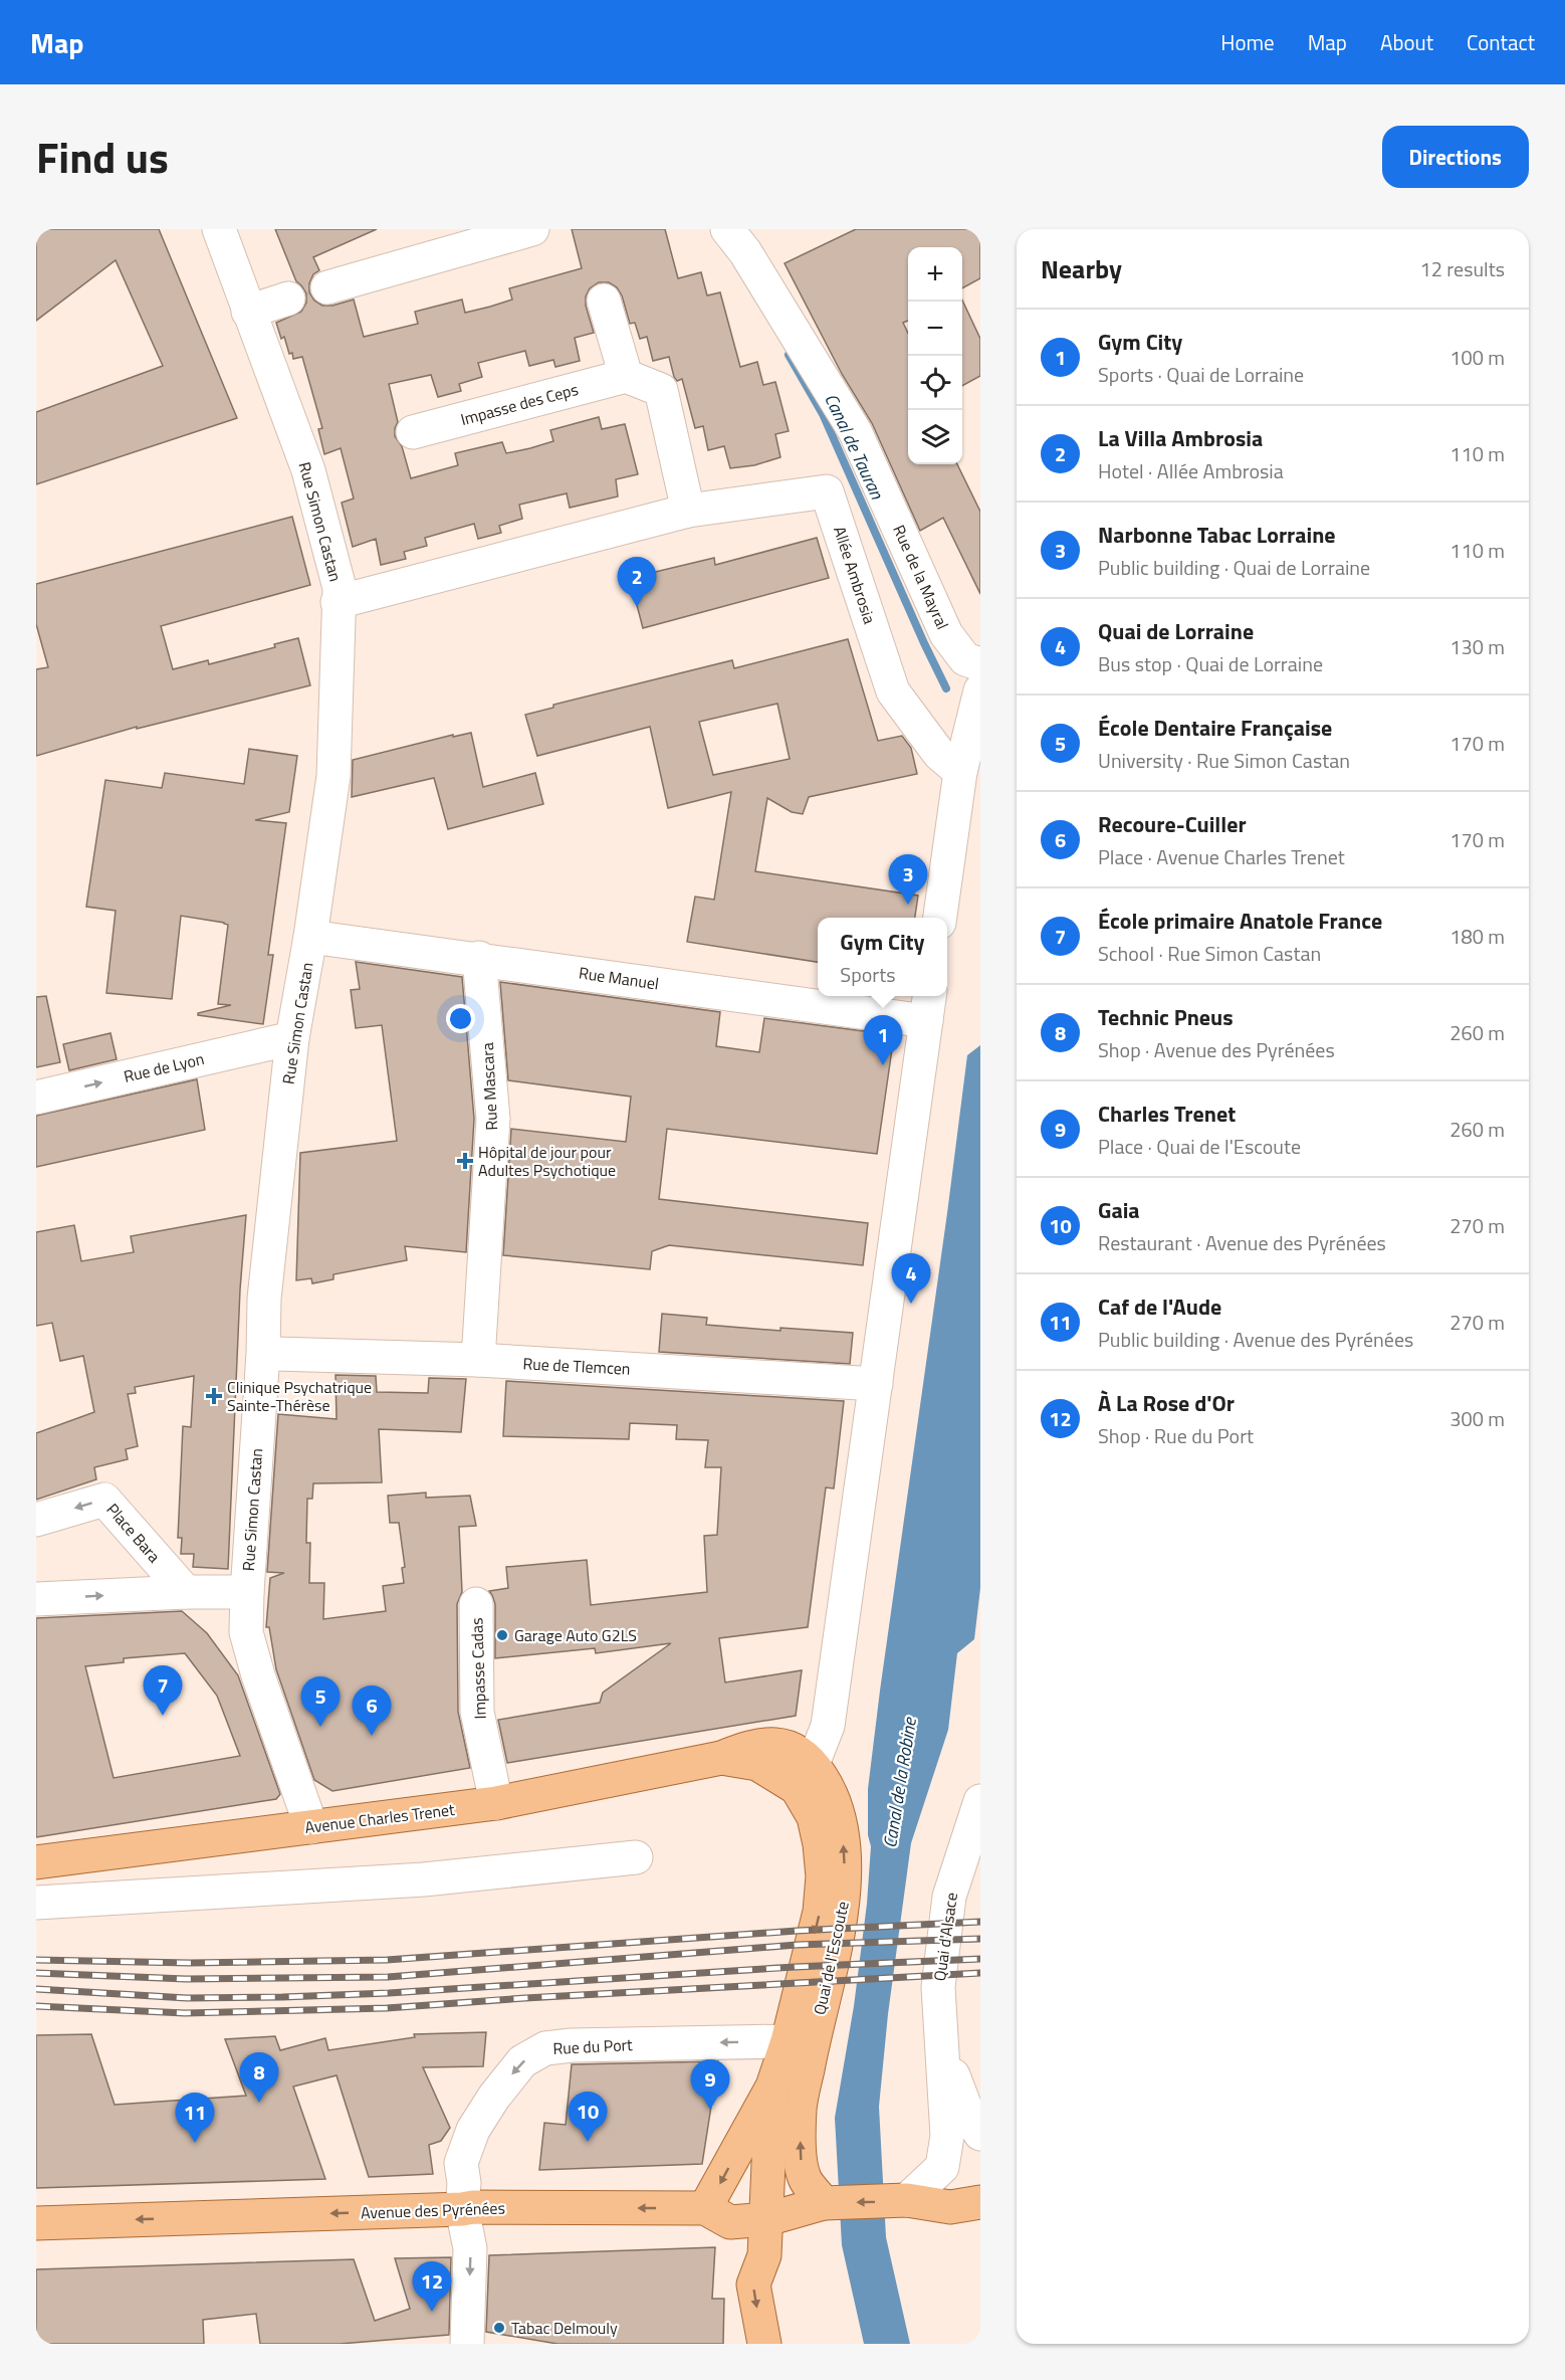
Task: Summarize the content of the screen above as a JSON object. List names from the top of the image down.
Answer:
{
  "streets": {
    "main road": ["Avenue Charles Trenet", "Quai de l'Escoute", "Avenue des Pyrénées"],
    "street": [
      "Impasse des Ceps",
      "Rue Simon Castan",
      "Allée Ambrosia",
      "Rue de la Mayral",
      "Rue Manuel",
      "Rue de Lyon",
      "Rue Mascara",
      "Rue de Tlemcen",
      "Place Bara",
      "Impasse Cadas",
      "Quai d'Alsace",
      "Rue du Port"
    ]
  },
  "crossings": [
    ["Rue Simon Castan", "Allée Ambrosia"],
    ["Rue Simon Castan", "Rue Manuel"],
    ["Rue Simon Castan", "Rue de Lyon"],
    ["Rue Simon Castan", "Avenue Charles Trenet"],
    ["Rue Manuel", "Rue Mascara"],
    ["Rue Mascara", "Rue de Tlemcen"],
    ["Impasse Cadas", "Avenue Charles Trenet"],
    ["Avenue Charles Trenet", "Quai de l'Escoute"],
    ["Quai d'Alsace", "Avenue des Pyrénées"],
    ["Quai de l'Escoute", "Rue du Port"],
    ["Quai de l'Escoute", "Avenue des Pyrénées"],
    ["Rue du Port", "Avenue des Pyrénées"]
  ],
  "one_way": ["Rue de Lyon", "Place Bara", "Avenue des Pyrénées"],
  "water": ["Canal de Tauran", "Canal de la Robine"],
  "places": {
    "health": ["Hôpital de jour pour Adultes Psychotique", "Clinique Psychatrique Sainte-Thérèse"],
    "other": ["Garage Auto G2LS", "Tabac Delmouly"]
  },
  "page": {
    "header": "Map",
    "nav": [
      "Home",
      "Map",
      "About",
      "Contact"
    ],
    "title": "Find us",
    "buttons": "Directions",
    "heading": ["Nearby", "12 results"],
    "map_buttons": ["+", "−"],
    "list": [
      {
        "mark": "1",
        "name": "Gym City",
        "note": "Sports · Quai de Lorraine",
        "value": "100 m"
      },
      {
        "mark": "2",
        "name": "La Villa Ambrosia",
        "note": "Hotel · Allée Ambrosia",
        "value": "110 m"
      },
      {
        "mark": "3",
        "name": "Narbonne Tabac Lorraine",
        "note": "Public building · Quai de Lorraine",
        "value": "110 m"
      },
      {
        "mark": "4",
        "name": "Quai de Lorraine",
        "note": "Bus stop · Quai de Lorraine",
        "value": "130 m"
      },
      {
        "mark": "5",
        "name": "École Dentaire Française",
        "note": "University · Rue Simon Castan",
        "value": "170 m"
      },
      {
        "mark": "6",
        "name": "Recoure-Cuiller",
        "note": "Place · Avenue Charles Trenet",
        "value": "170 m"
      },
      {
        "mark": "7",
        "name": "École primaire Anatole France",
        "note": "School · Rue Simon Castan",
        "value": "180 m"
      },
      {
        "mark": "8",
        "name": "Technic Pneus",
        "note": "Shop · Avenue des Pyrénées",
        "value": "260 m"
      },
      {
        "mark": "9",
        "name": "Charles Trenet",
        "note": "Place · Quai de l'Escoute",
        "value": "260 m"
      },
      {
        "mark": "10",
        "name": "Gaia",
        "note": "Restaurant · Avenue des Pyrénées",
        "value": "270 m"
      },
      {
        "mark": "11",
        "name": "Caf de l'Aude",
        "note": "Public building · Avenue des Pyrénées",
        "value": "270 m"
      },
      {
        "mark": "12",
        "name": "À La Rose d'Or",
        "note": "Shop · Rue du Port",
        "value": "300 m"
      }
    ],
    "pins": [
      "2",
      "3",
      "1",
      "4",
      "7",
      "5",
      "6",
      "8",
      "9",
      "10",
      "11",
      "12"
    ],
    "popup": ["Gym City", "Sports"]
  }
}
